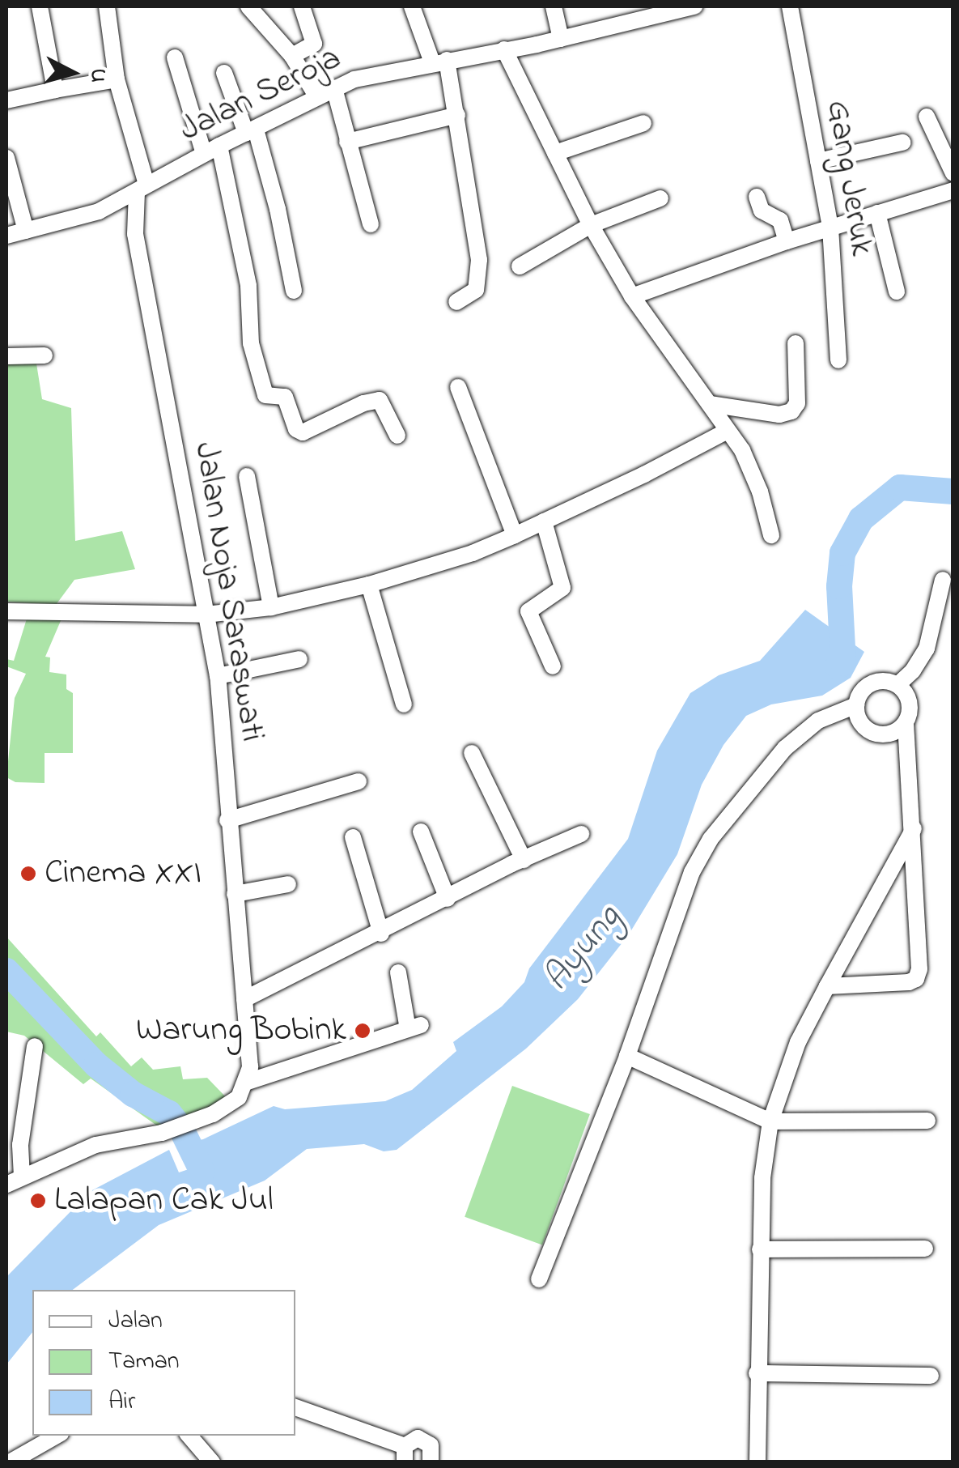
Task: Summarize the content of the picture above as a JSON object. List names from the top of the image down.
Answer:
{
  "streets": {
    "street": ["Jalan Seroja", "Gang Jeruk", "Jalan Noja Saraswati"]
  },
  "crossings": [
    ["Jalan Seroja", "Jalan Noja Saraswati"]
  ],
  "water": ["Ayung"],
  "places": ["Cinema XXI", "Warung Bobink", "Lalapan Cak Jul"],
  "legend": ["Jalan", "Taman", "Air"],
  "north": "right"
}
